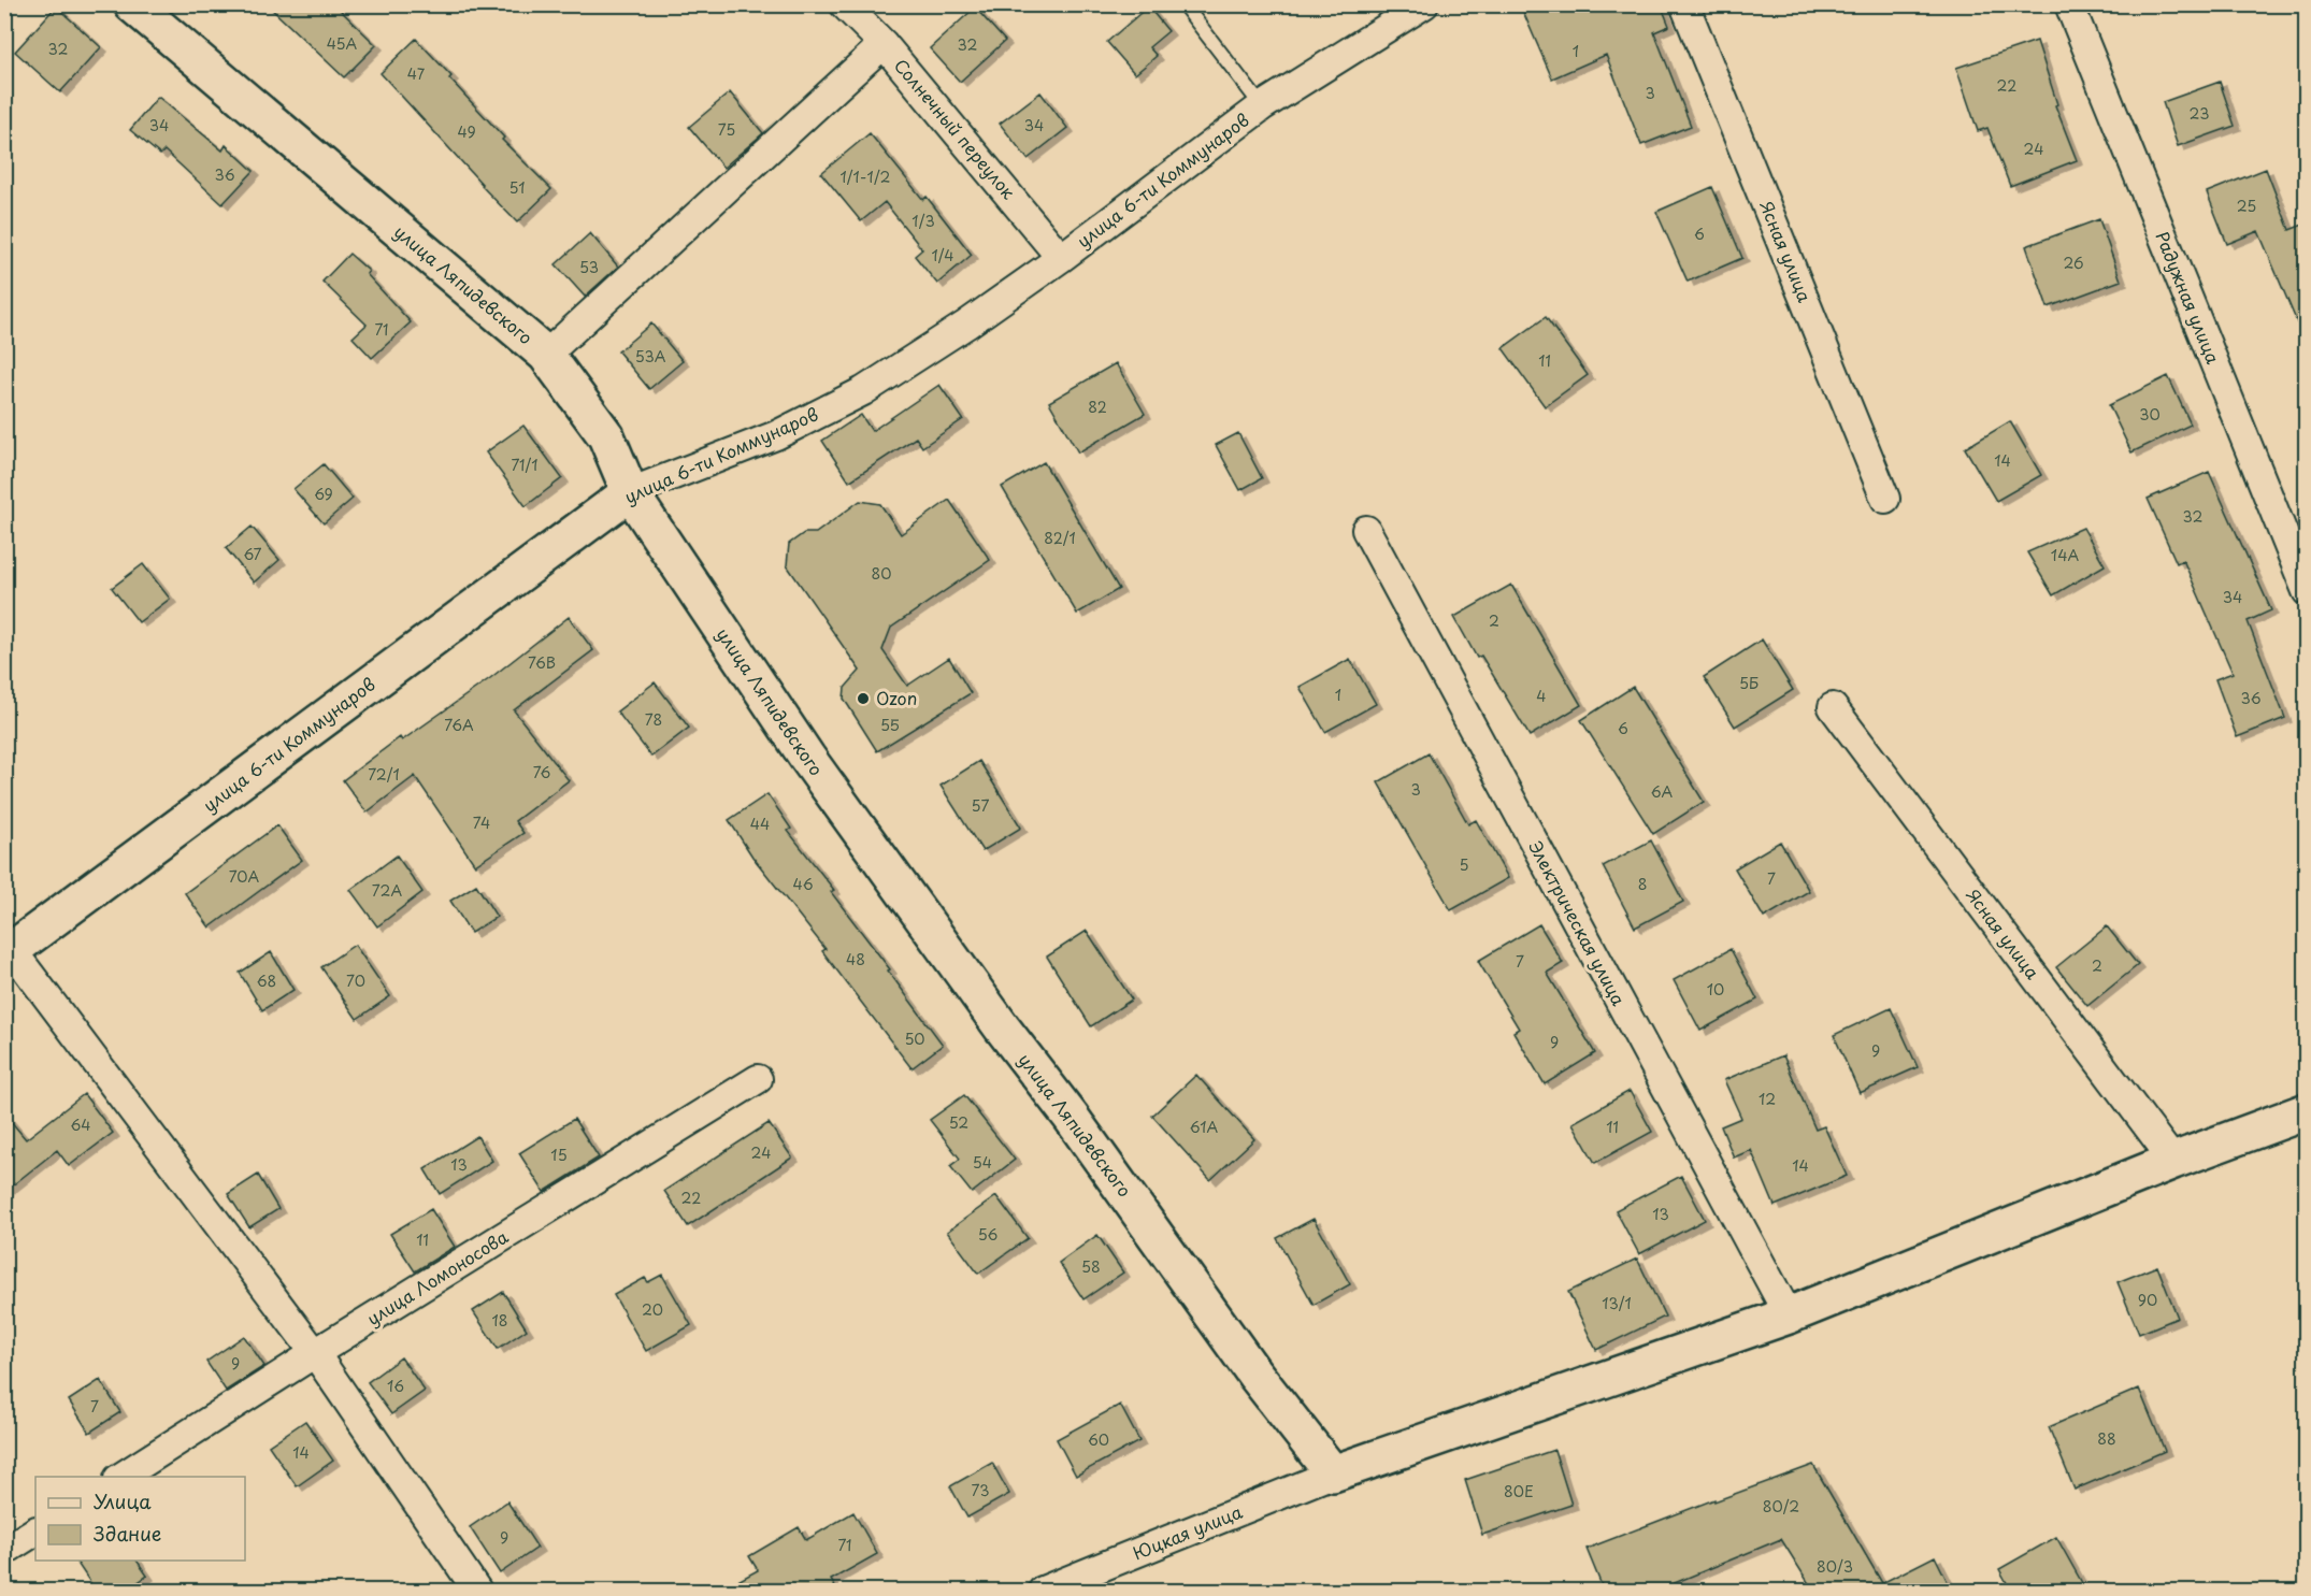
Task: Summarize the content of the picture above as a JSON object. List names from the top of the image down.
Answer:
{
  "streets": {
    "street": [
      "Солнечный переулок",
      "улица 6-ти Коммунаров",
      "Ясная улица",
      "улица Ляпидевского",
      "Радужная улица",
      "Электрическая улица",
      "улица Ломоносова",
      "Юцкая улица"
    ]
  },
  "crossings": [
    ["Солнечный переулок", "улица 6-ти Коммунаров"],
    ["улица 6-ти Коммунаров", "улица Ляпидевского"],
    ["улица Ляпидевского", "Юцкая улица"]
  ],
  "places": ["Ozon"],
  "house_numbers": [
    "45А",
    "32",
    "32",
    "1",
    "47",
    "22",
    "3",
    "23",
    "34",
    "34",
    "75",
    "49",
    "24",
    "36",
    "1/1-1/2",
    "51",
    "25",
    "1/3",
    "6",
    "1/4",
    "26",
    "53",
    "71",
    "53А",
    "11",
    "82",
    "30",
    "14",
    "71/1",
    "69",
    "32",
    "82/1",
    "67",
    "14А",
    "80",
    "34",
    "2",
    "76В",
    "5Б",
    "1",
    "4",
    "36",
    "78",
    "76А",
    "55",
    "6",
    "76",
    "72/1",
    "3",
    "6А",
    "57",
    "74",
    "44",
    "5",
    "70А",
    "7",
    "46",
    "8",
    "72А",
    "48",
    "7",
    "2",
    "68",
    "70",
    "10",
    "50",
    "9",
    "9",
    "12",
    "52",
    "64",
    "61А",
    "11",
    "24",
    "15",
    "54",
    "13",
    "14",
    "22",
    "13",
    "56",
    "11",
    "58",
    "90",
    "13/1",
    "20",
    "18",
    "9",
    "16",
    "7",
    "88",
    "60",
    "14",
    "73",
    "80Е",
    "80/2",
    "9",
    "71",
    "80/3"
  ],
  "legend": ["Улица", "Здание"]
}
